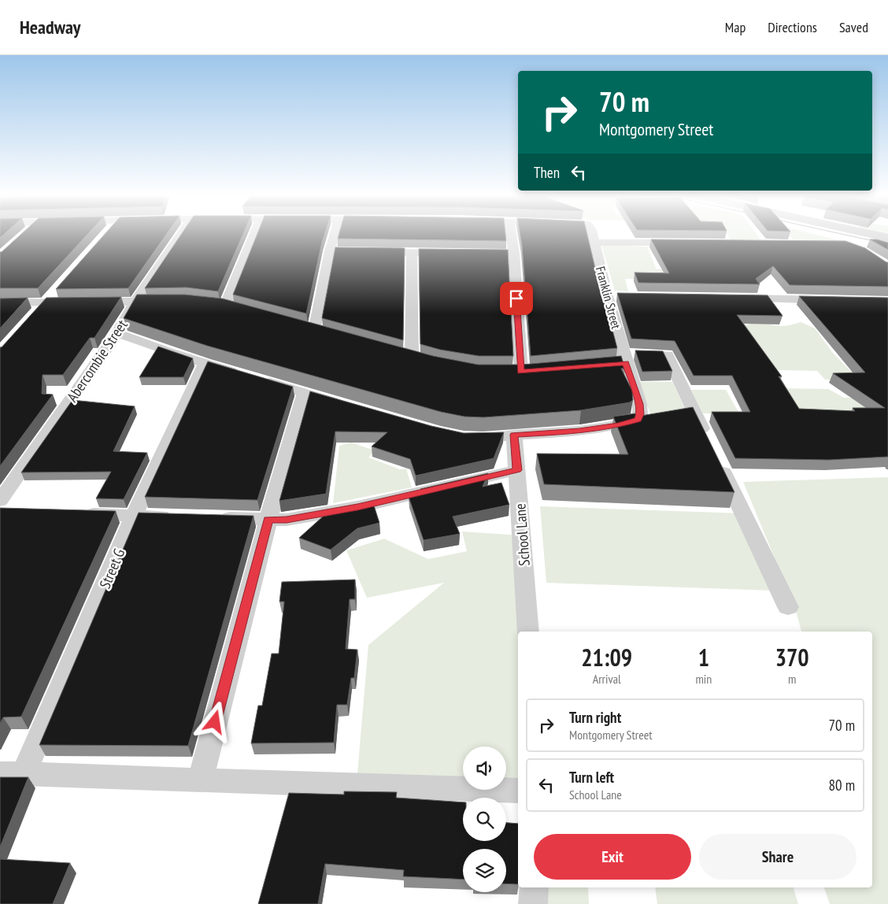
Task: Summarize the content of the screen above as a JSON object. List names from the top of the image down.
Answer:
{
  "streets": {
    "street": [
      "Franklin Street",
      "Abercombie Street",
      "School Lane",
      "Street G"
    ]
  },
  "crossings": [
    ["Franklin Street", "School Lane"]
  ],
  "page": {
    "header": "Headway",
    "nav": ["Map", "Directions", "Saved"],
    "turn": ["70 m", "Montgomery Street"],
    "then": "Then",
    "eta": [
      "21:09",
      "Arrival",
      "1",
      "min",
      "370",
      "m"
    ],
    "list": [
      {
        "name": "Turn right",
        "note": "Montgomery Street",
        "value": "70 m"
      },
      {
        "name": "Turn left",
        "note": "School Lane",
        "value": "80 m"
      }
    ],
    "buttons": ["Exit", "Share"]
  }
}
